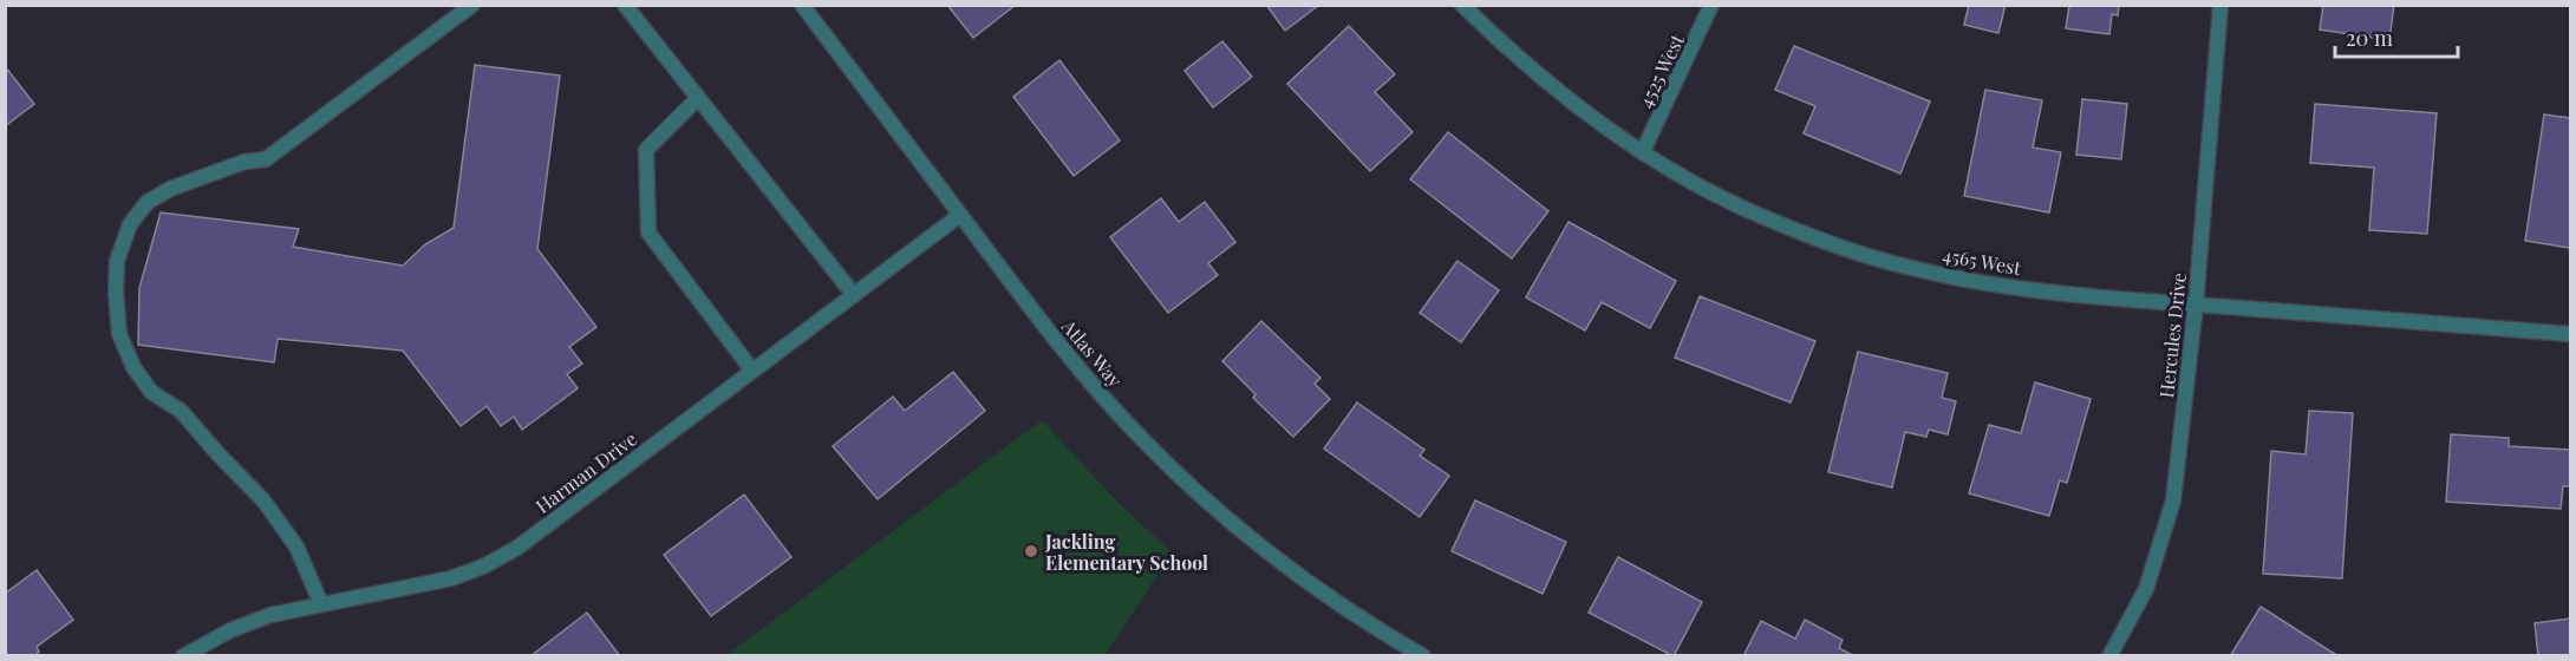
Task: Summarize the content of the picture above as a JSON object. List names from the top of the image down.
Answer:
{
  "streets": {
    "street": [
      "4525 West",
      "4565 West",
      "Hercules Drive",
      "Atlas Way",
      "Harman Drive"
    ]
  },
  "crossings": [
    ["4525 West", "4565 West"],
    ["4565 West", "Hercules Drive"],
    ["Atlas Way", "Harman Drive"]
  ],
  "places": ["Jackling Elementary School"],
  "scale_bar": "20 m"
}
